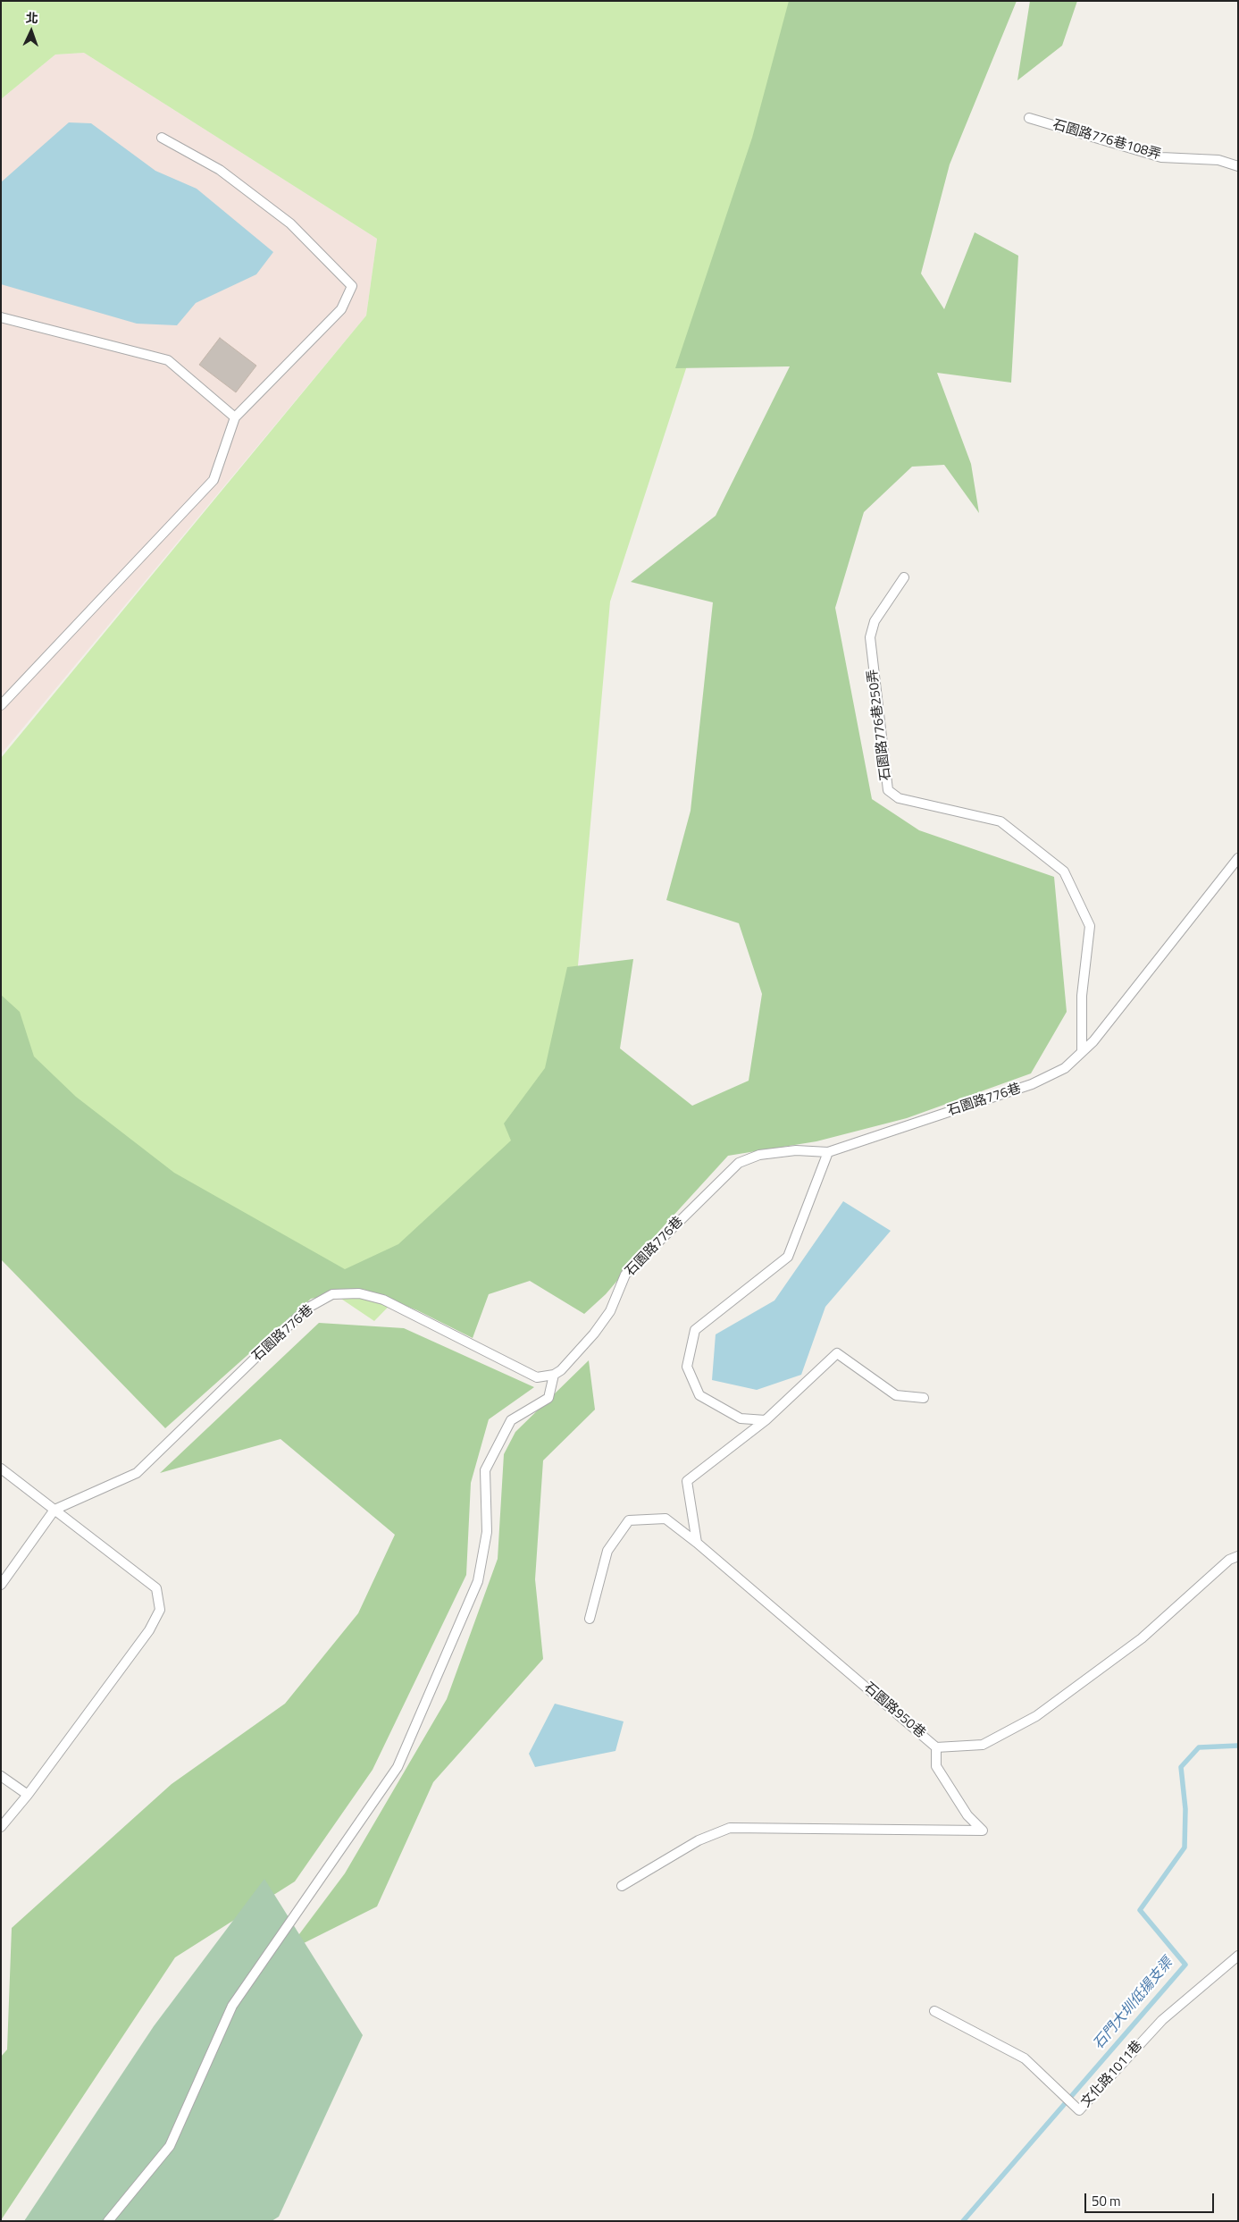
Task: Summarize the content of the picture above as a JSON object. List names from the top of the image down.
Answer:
{
  "streets": {
    "lane": [
      "石園路776巷108弄",
      "石園路776巷250弄",
      "石園路776巷",
      "石園路950巷",
      "文化路1011巷"
    ]
  },
  "crossings": [
    ["石園路776巷250弄", "石園路776巷"]
  ],
  "water": ["石門大圳低揚支渠"],
  "scale_bar": "50 m",
  "north": "top"
}
